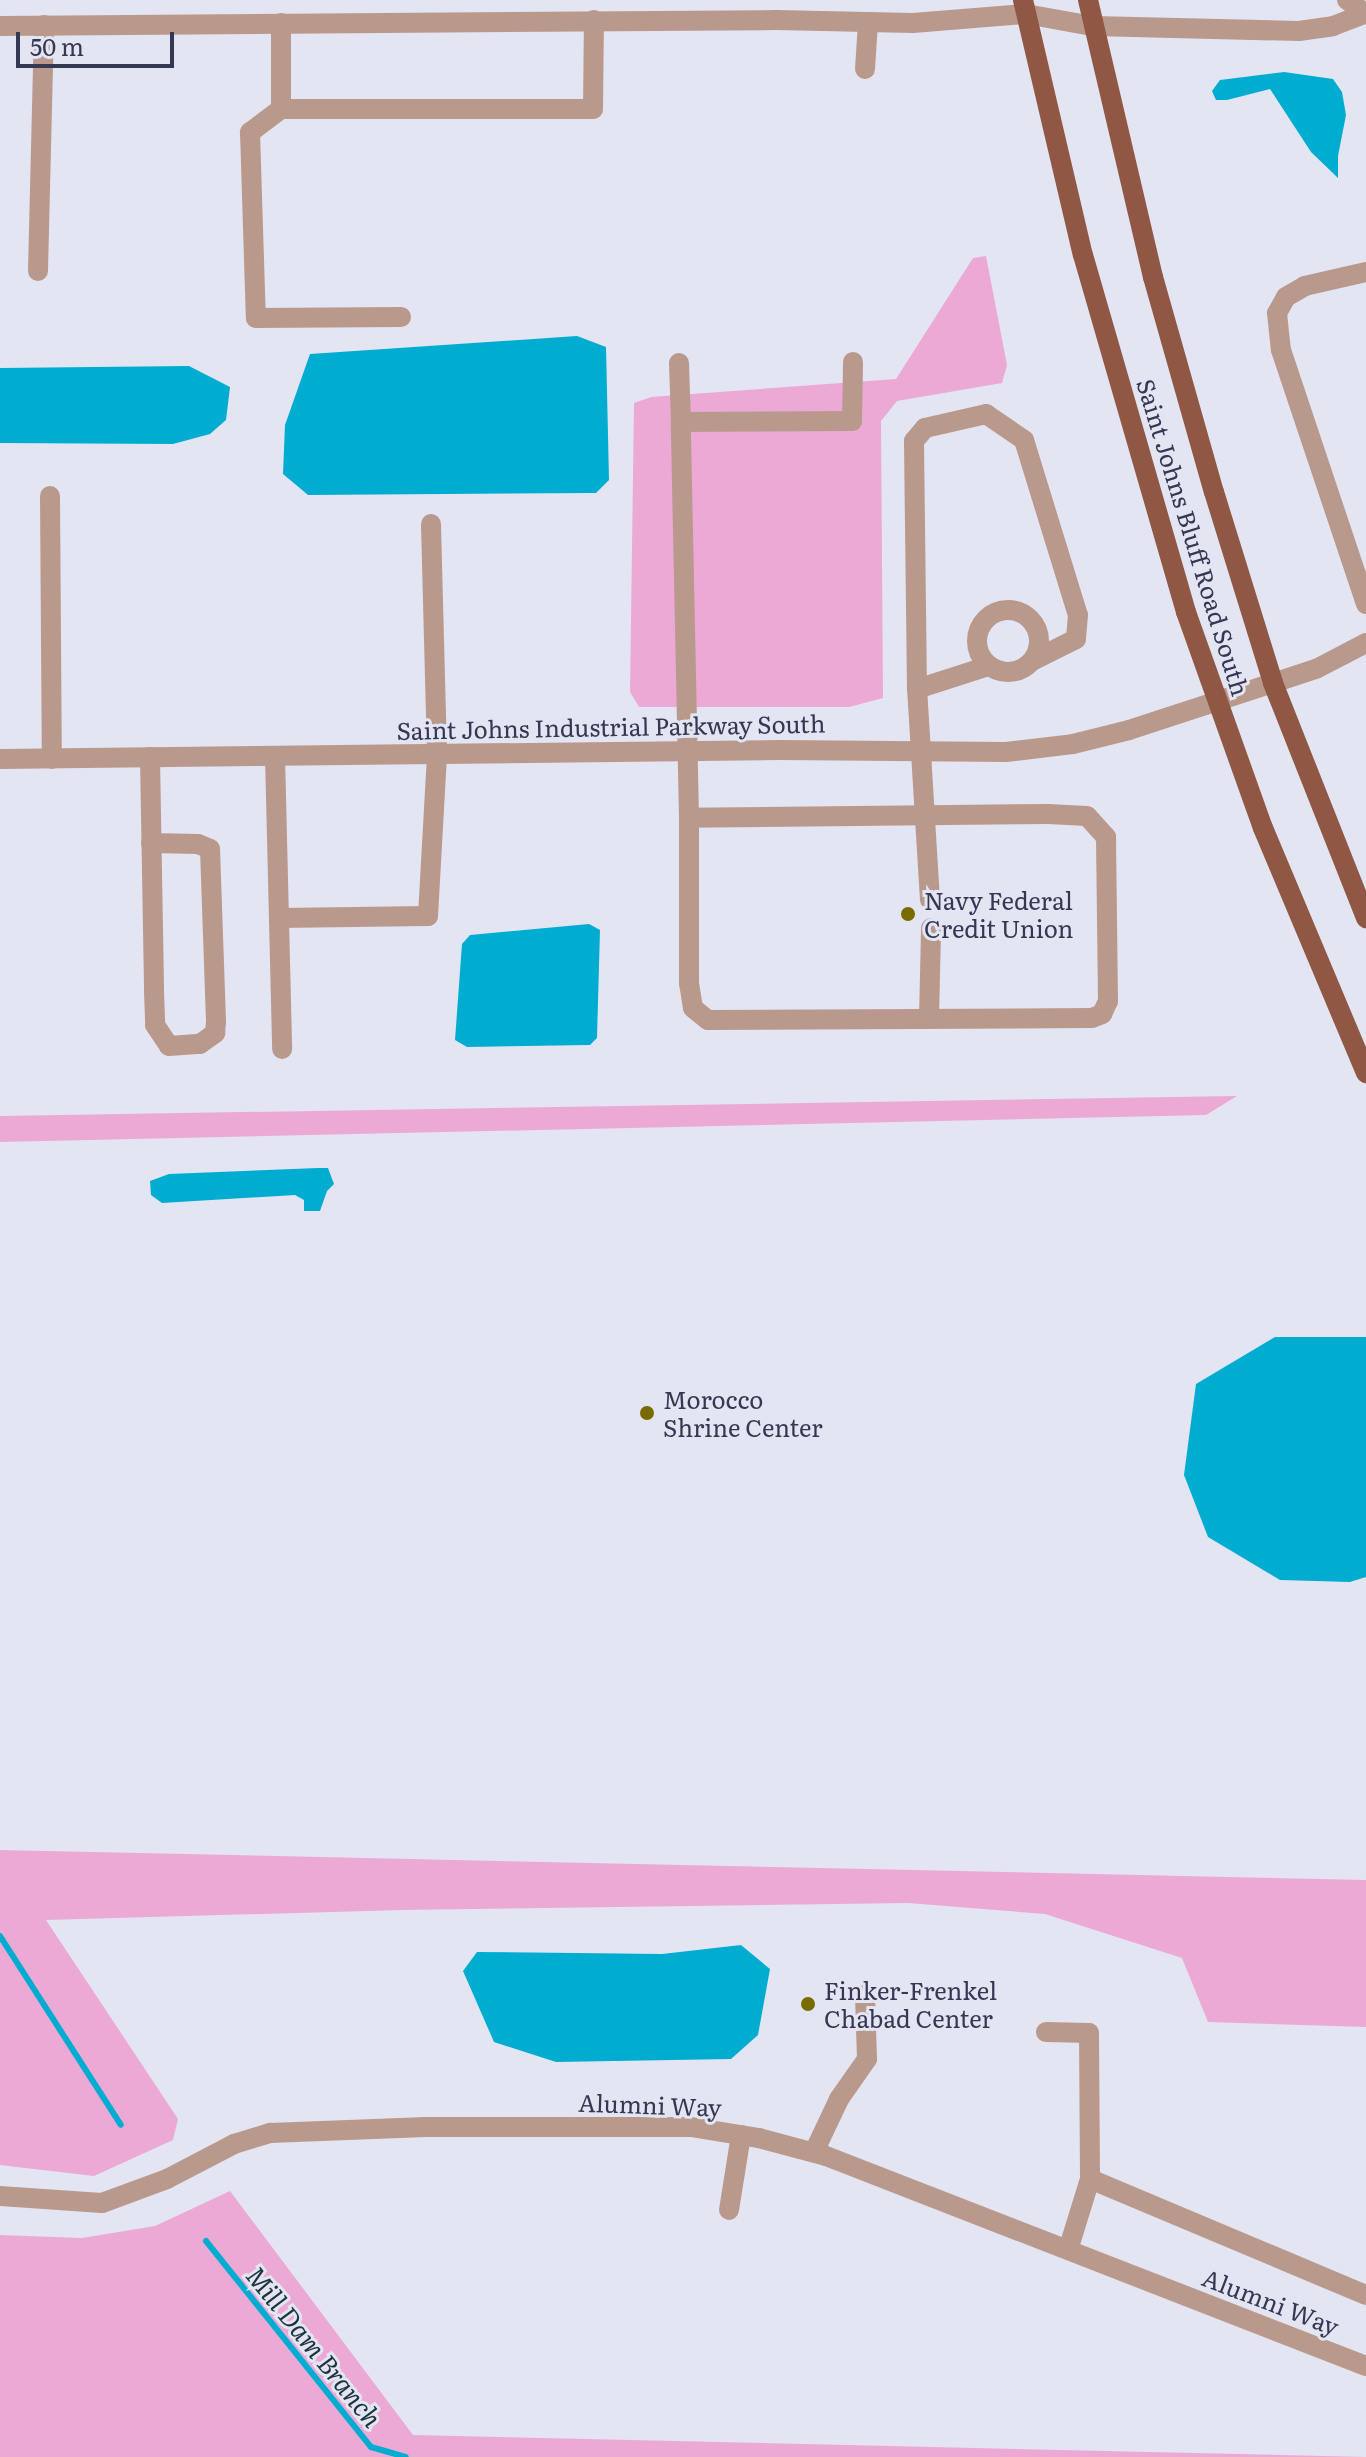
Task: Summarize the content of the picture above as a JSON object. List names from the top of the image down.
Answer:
{
  "streets": {
    "main road": ["Saint Johns Bluff Road South"],
    "street": ["Saint Johns Industrial Parkway South", "Alumni Way"]
  },
  "crossings": [
    ["Saint Johns Bluff Road South", "Saint Johns Industrial Parkway South"]
  ],
  "water": ["Mill Dam Branch"],
  "places": ["Navy Federal Credit Union", "Morocco Shrine Center", "Finker-Frenkel Chabad Center"],
  "scale_bar": "50 m"
}
